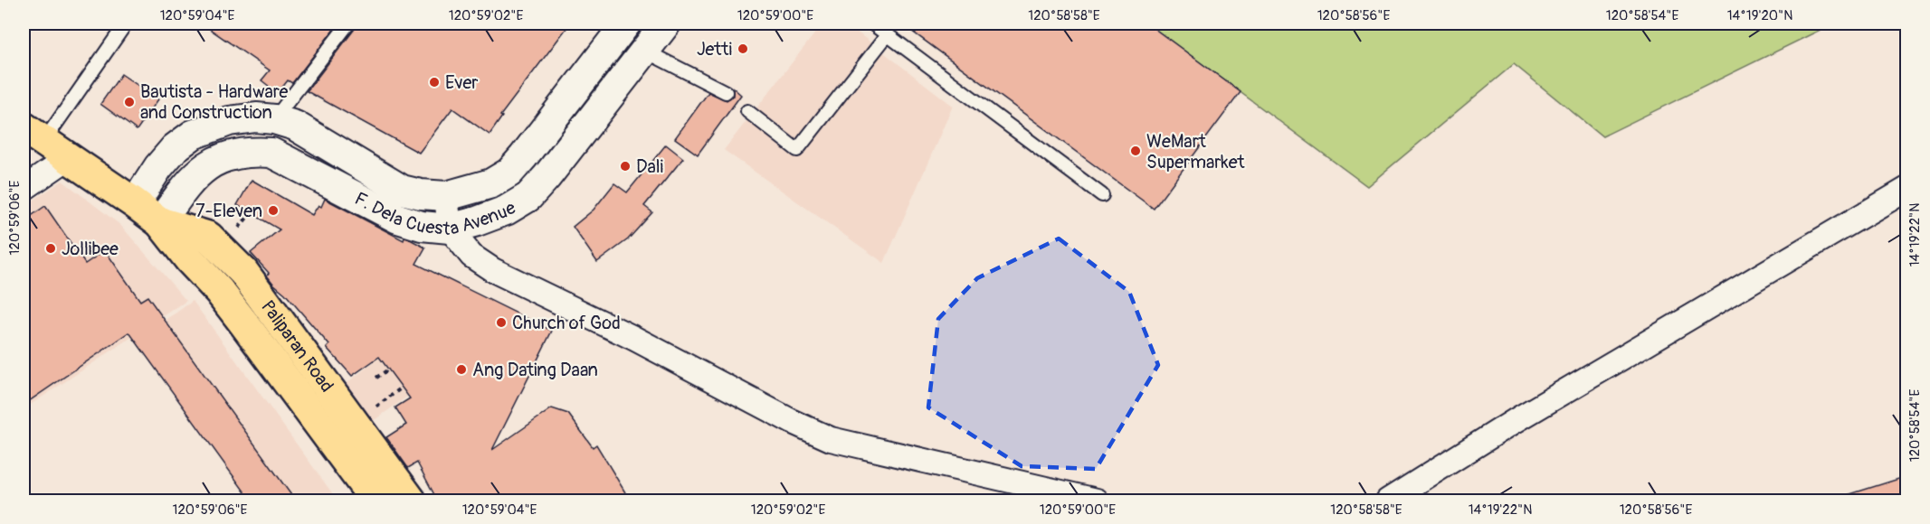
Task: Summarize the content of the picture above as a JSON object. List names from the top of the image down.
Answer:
{
  "streets": {
    "main road": ["Paliparan Road"],
    "street": ["F. Dela Cuesta Avenue"]
  },
  "crossings": [
    ["F. Dela Cuesta Avenue", "Paliparan Road"]
  ],
  "places": [
    "Jetti",
    "Ever",
    "Bautista - Hardware and Construction",
    "WeMart Supermarket",
    "Dali",
    "7-Eleven",
    "Jollibee",
    "Church of God",
    "Ang Dating Daan"
  ],
  "coordinates": [
    "120°59'04\"E",
    "120°59'02\"E",
    "120°59'00\"E",
    "120°58'58\"E",
    "120°58'56\"E",
    "120°58'54\"E",
    "14°19'20\"N",
    "120°59'06\"E",
    "14°19'22\"N"
  ]
}
